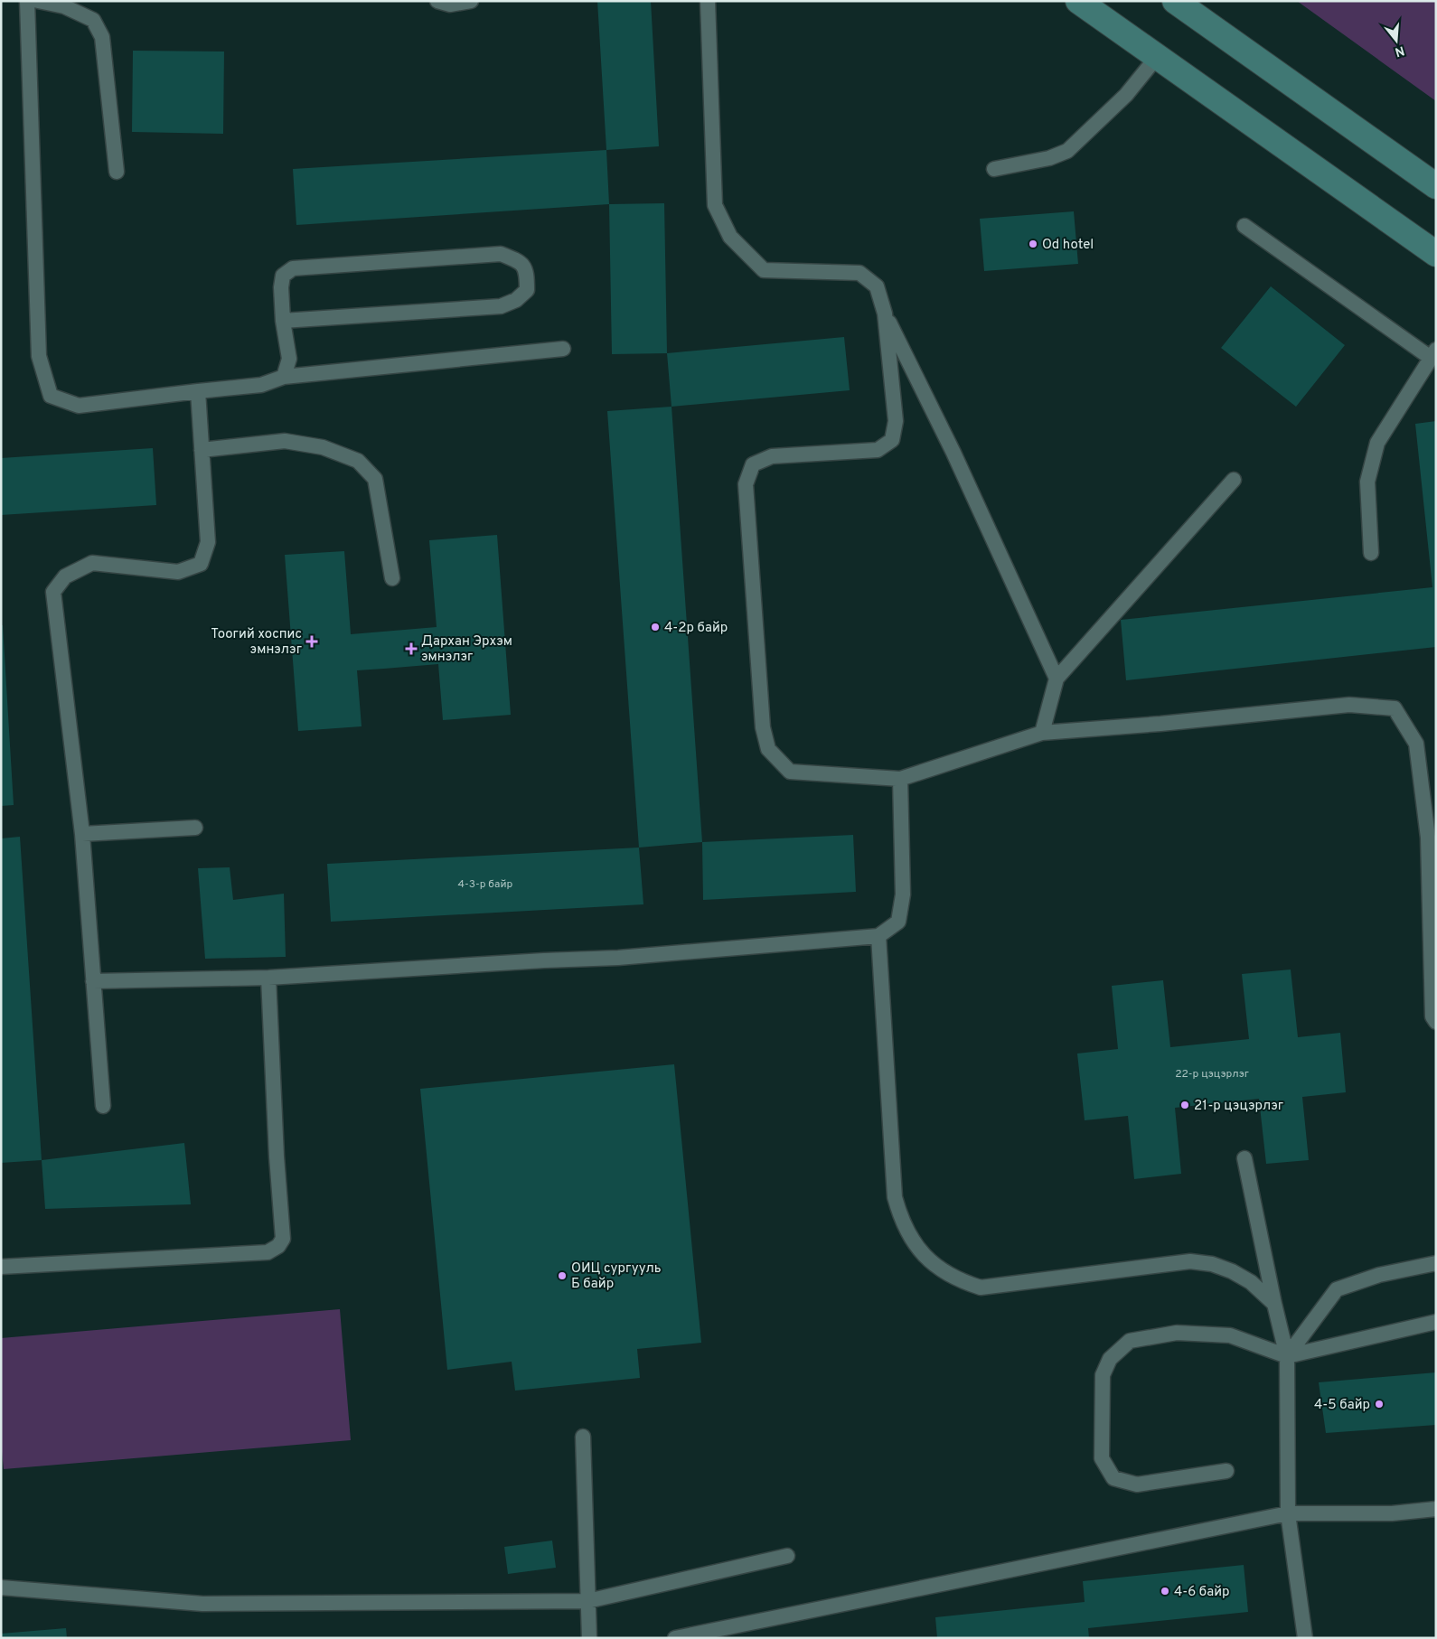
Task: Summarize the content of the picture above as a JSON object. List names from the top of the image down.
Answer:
{
  "places": {
    "other": [
      "Od hotel",
      "4-2р байр",
      "21-р цэцэрлэг",
      "ОИЦ сургууль Б байр",
      "4-5 байр",
      "4-6 байр"
    ],
    "health": ["Тоогий хоспис эмнэлэг", "Дархан Эрхэм эмнэлэг"]
  },
  "house_numbers": ["4-3-р байр", "22-р цэцэрлэг"],
  "north": "bottom"
}
